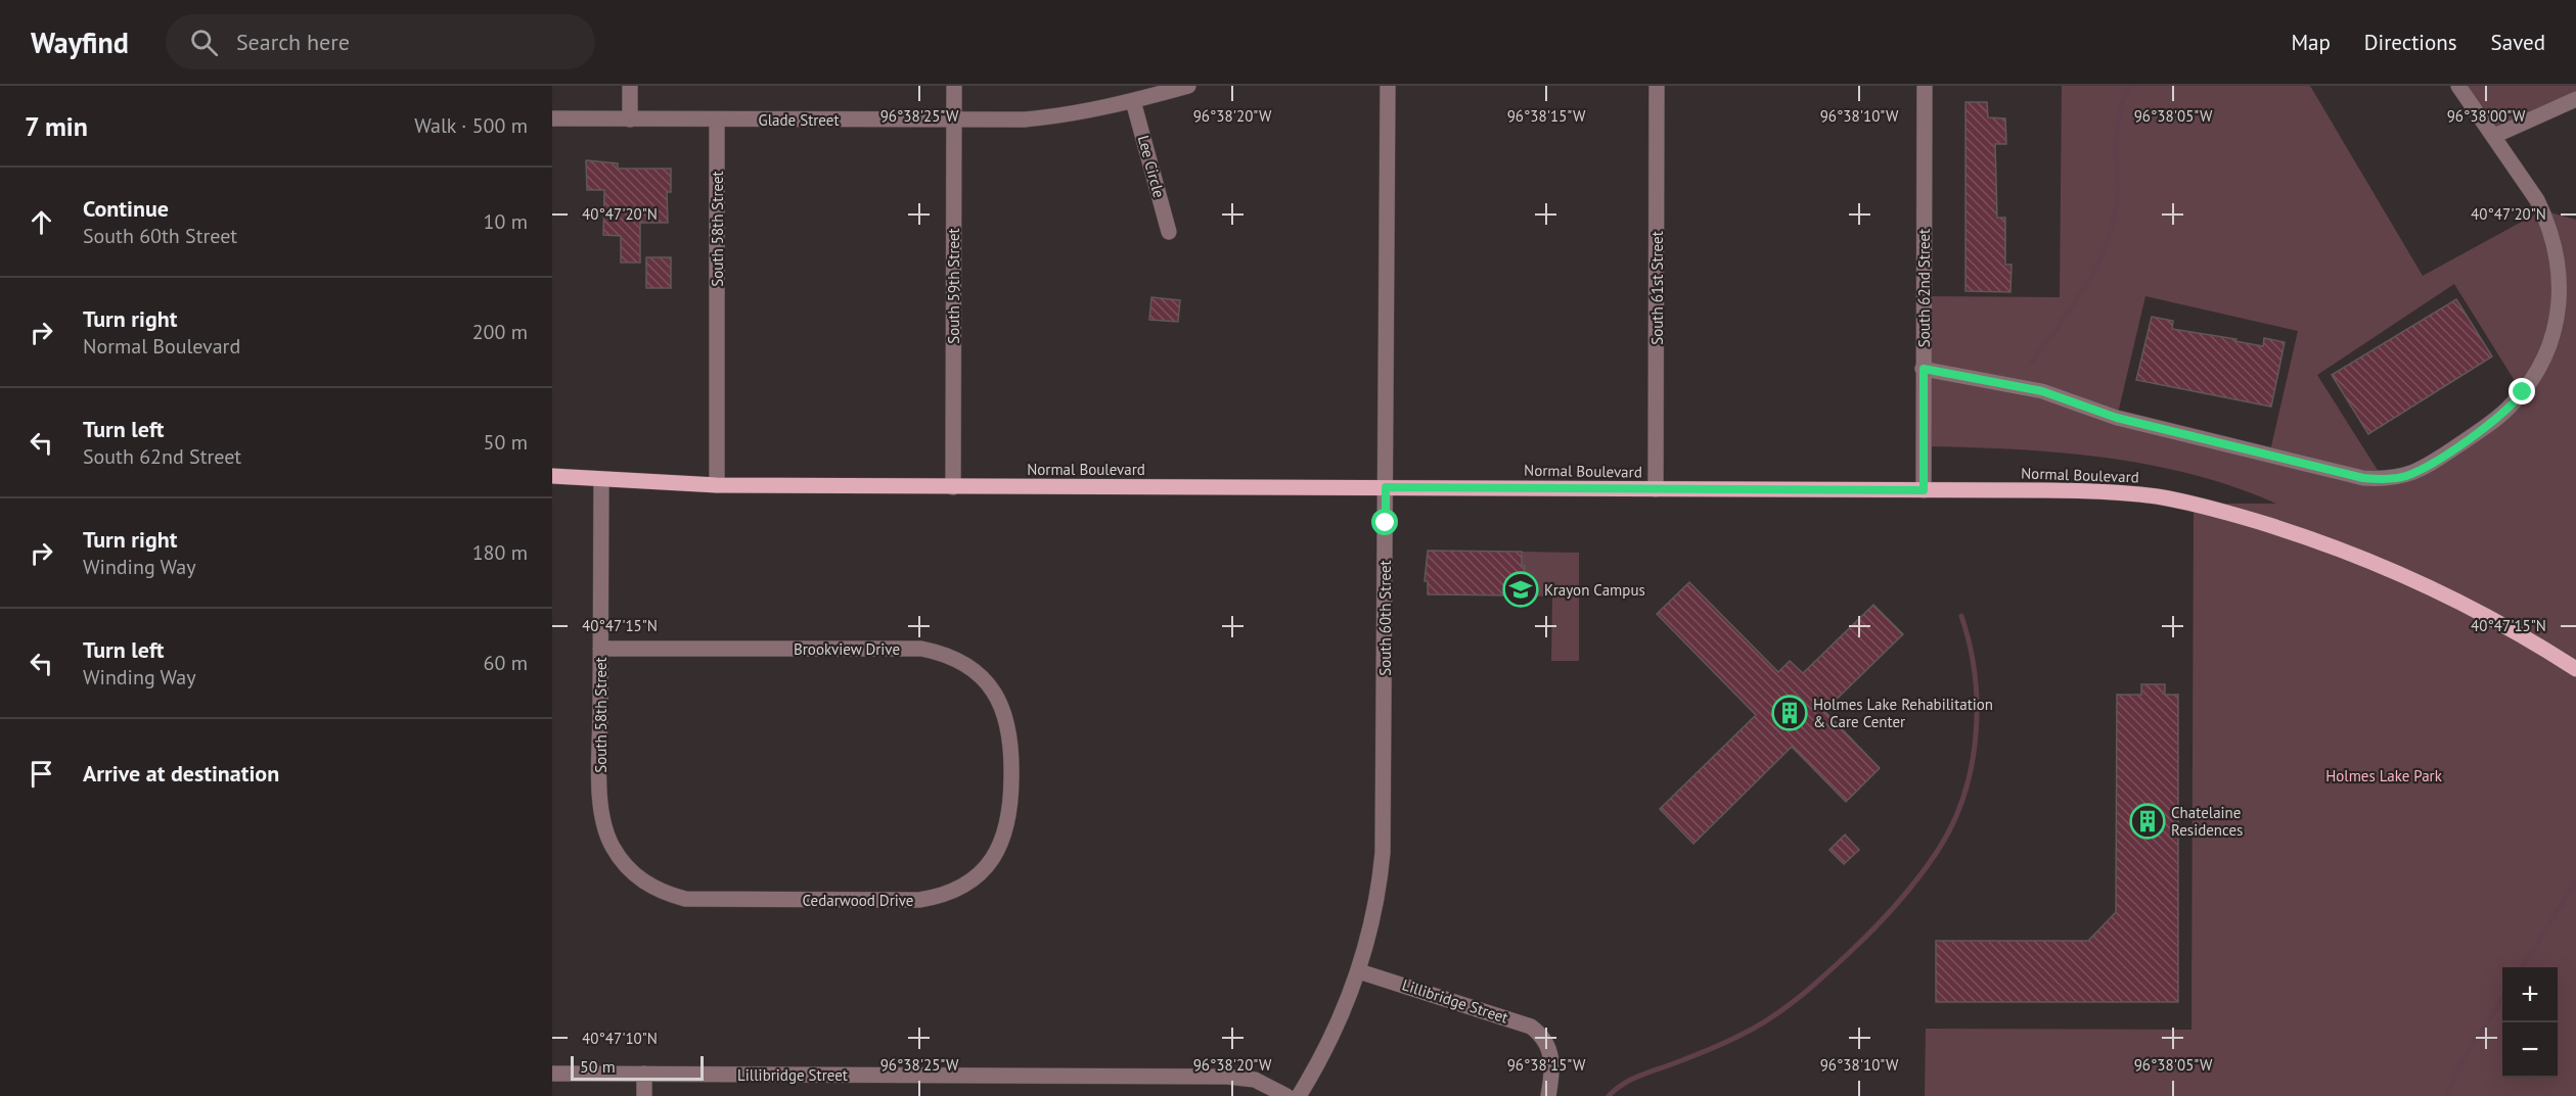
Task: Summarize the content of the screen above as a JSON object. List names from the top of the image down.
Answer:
{
  "streets": {
    "main road": ["Normal Boulevard"],
    "street": [
      "Glade Street",
      "Lee Circle",
      "South 58th Street",
      "South 59th Street",
      "South 61st Street",
      "South 62nd Street",
      "South 60th Street",
      "Brookview Drive",
      "Cedarwood Drive",
      "Lillibridge Street"
    ]
  },
  "crossings": [
    ["Glade Street", "Lee Circle"],
    ["Glade Street", "South 58th Street"],
    ["Glade Street", "South 59th Street"],
    ["South 58th Street", "Normal Boulevard"],
    ["South 58th Street", "Brookview Drive"],
    ["South 58th Street", "Cedarwood Drive"],
    ["South 59th Street", "Normal Boulevard"],
    ["South 61st Street", "Normal Boulevard"],
    ["South 62nd Street", "Normal Boulevard"],
    ["Normal Boulevard", "South 60th Street"],
    ["South 60th Street", "Lillibridge Street"],
    ["Brookview Drive", "Cedarwood Drive"]
  ],
  "parks": ["Holmes Lake Park"],
  "places": {
    "school or university": ["Krayon Campus"],
    "building": ["Holmes Lake Rehabilitation & Care Center", "Chatelaine Residences"]
  },
  "scale_bar": "50 m",
  "page": {
    "header": "Wayfind",
    "search": "Search here",
    "nav": ["Map", "Directions", "Saved"],
    "heading": ["7 min", "Walk · 500 m"],
    "list": [
      ["Continue", "South 60th Street", "10 m"],
      ["Turn right", "Normal Boulevard", "200 m"],
      ["Turn left", "South 62nd Street", "50 m"],
      ["Turn right", "Winding Way", "180 m"],
      ["Turn left", "Winding Way", "60 m"],
      "Arrive at destination"
    ],
    "map_buttons": ["+", "−"],
    "scale": "50 m"
  },
  "coordinates": [
    "96°38'25\"W",
    "96°38'20\"W",
    "96°38'15\"W",
    "96°38'10\"W",
    "96°38'05\"W",
    "96°38'00\"W",
    "40°47'20\"N",
    "40°47'15\"N",
    "40°47'10\"N"
  ]
}
